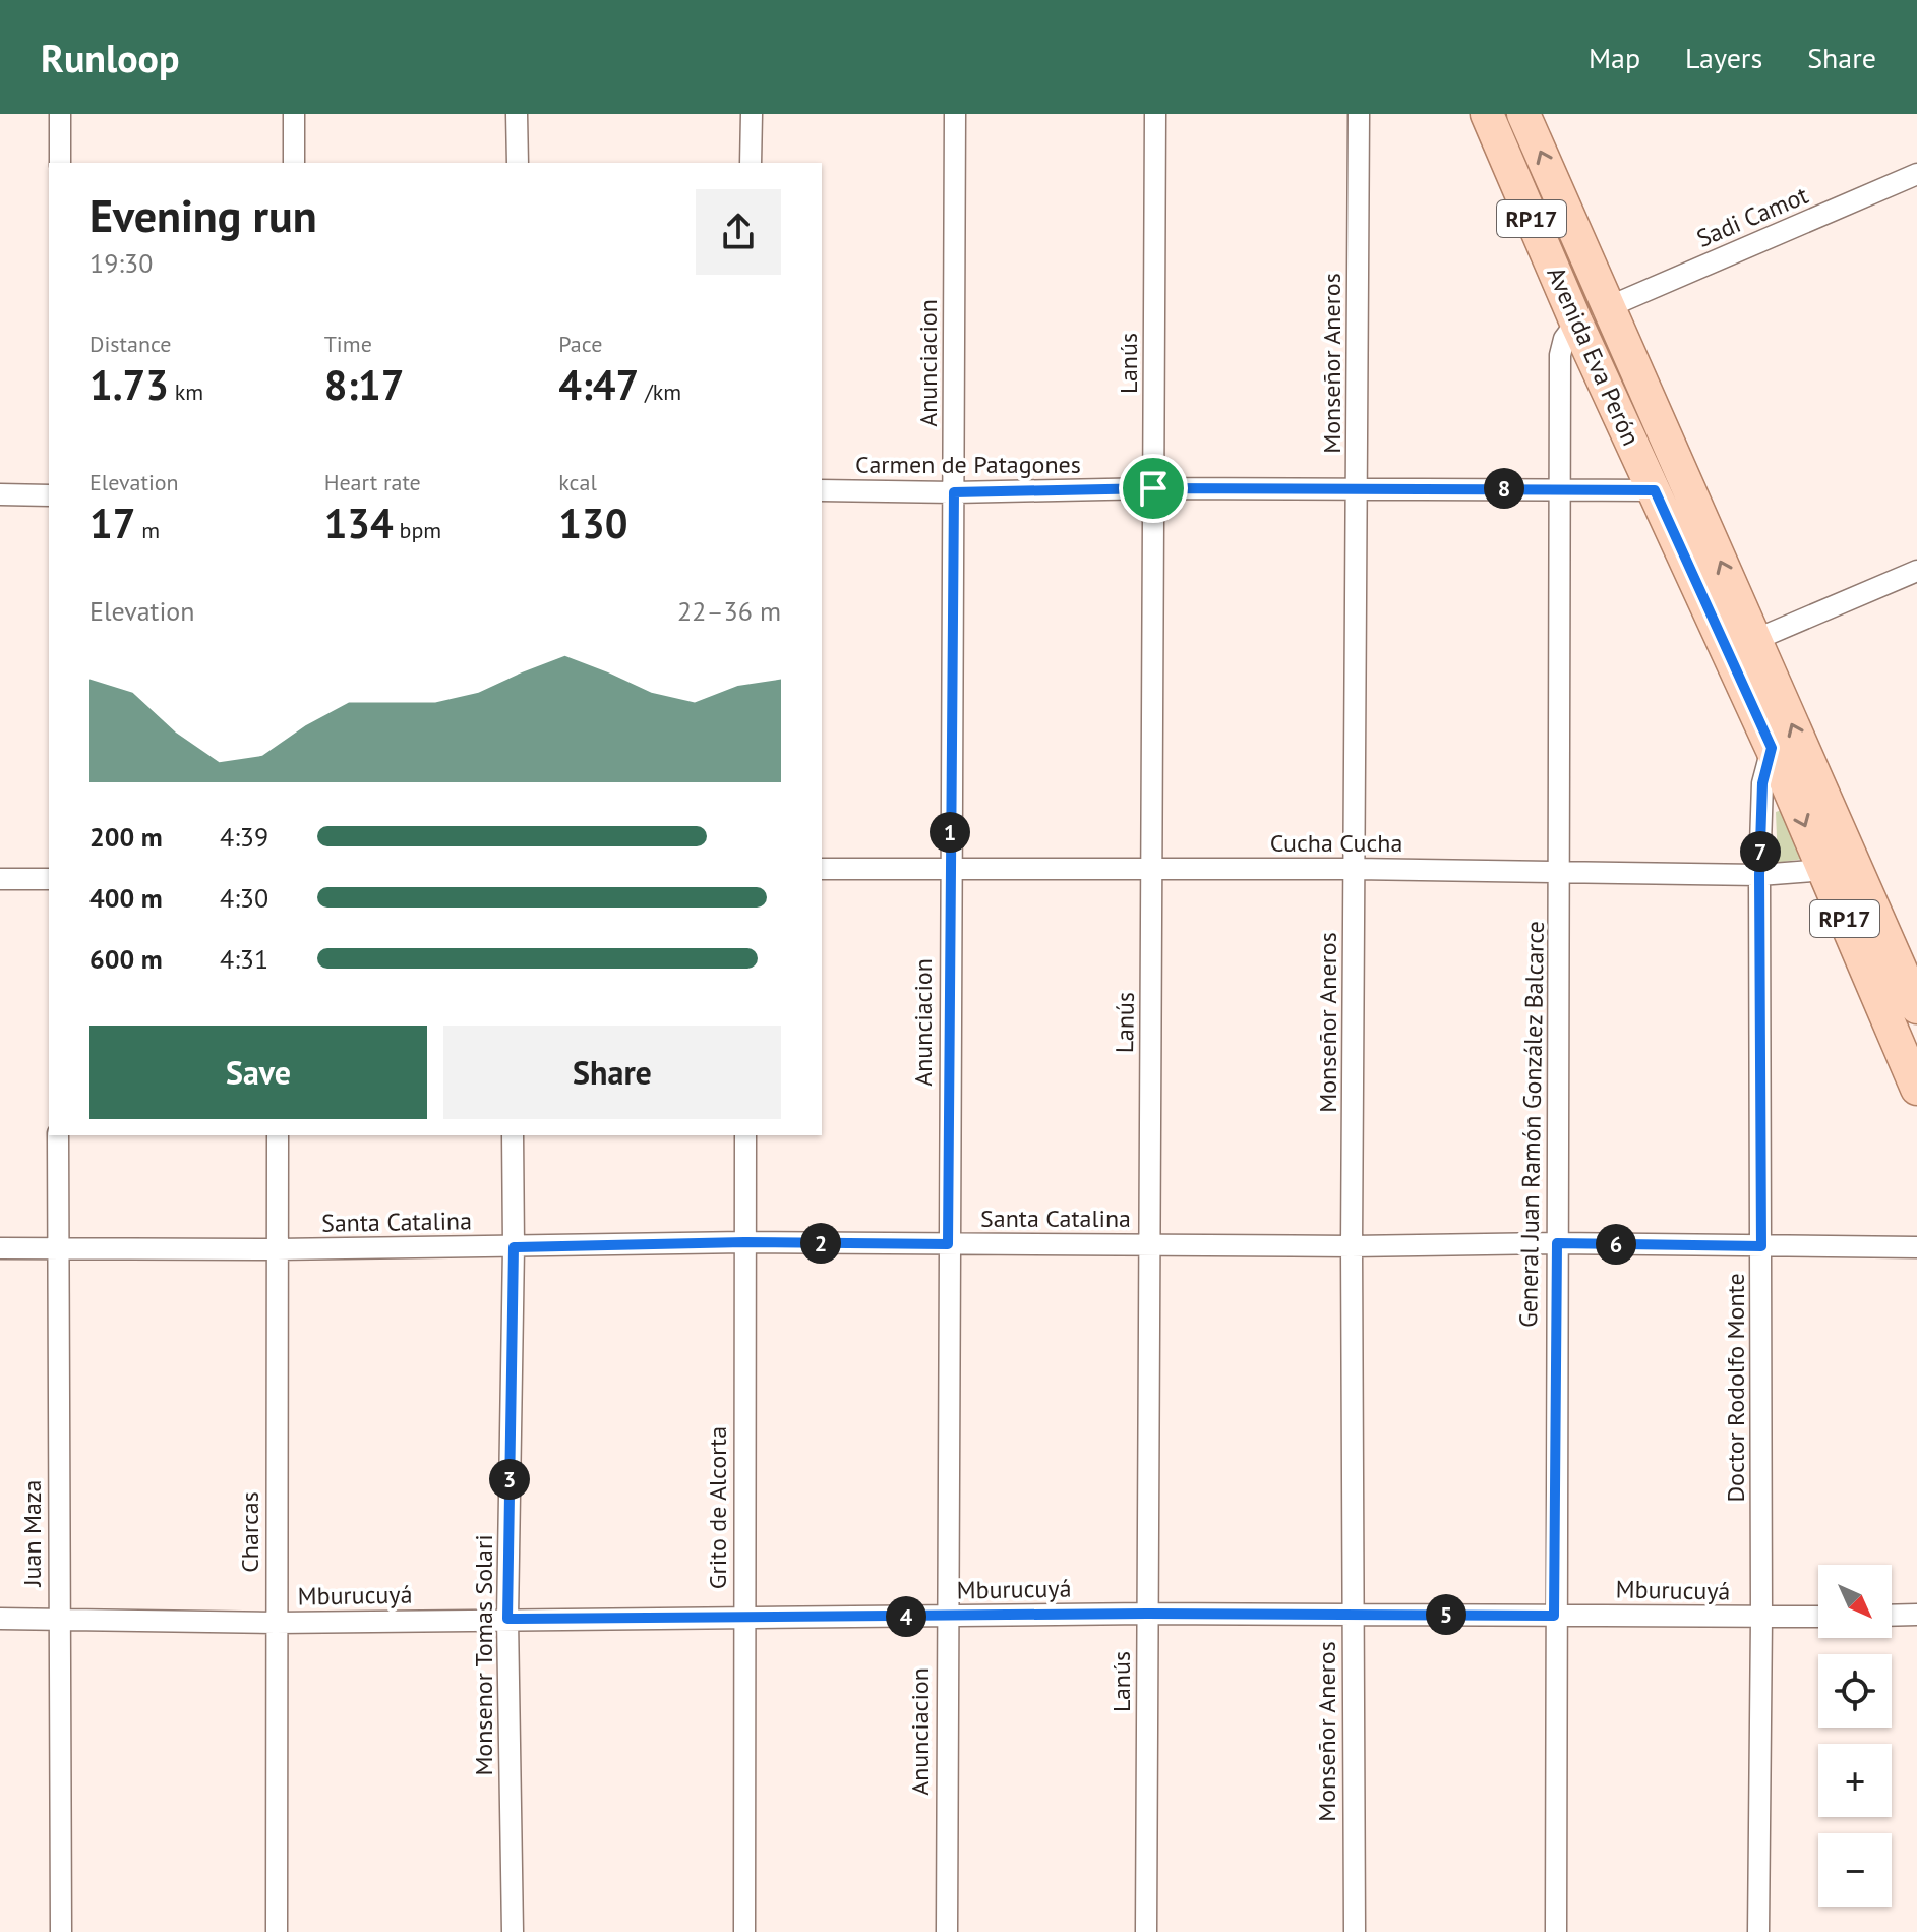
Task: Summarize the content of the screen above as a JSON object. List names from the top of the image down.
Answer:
{
  "streets": {
    "main road": ["RP17", "Avenida Eva Perón"],
    "street": [
      "Sadi Camot",
      "Anunciacion",
      "Lanús",
      "Monseñor Aneros",
      "Carmen de Patagones",
      "Cucha Cucha",
      "General Juan Ramón González Balcarce",
      "Santa Catalina",
      "Doctor Rodolfo Monte",
      "Grito de Alcorta",
      "Charcas",
      "Juan Maza",
      "Mburucuyá",
      "Monsenor Tomas Solari"
    ]
  },
  "crossings": [
    ["Sadi Camot", "Avenida Eva Perón"],
    ["Avenida Eva Perón", "Carmen de Patagones"],
    ["Avenida Eva Perón", "Cucha Cucha"],
    ["Avenida Eva Perón", "General Juan Ramón González Balcarce"],
    ["Avenida Eva Perón", "Doctor Rodolfo Monte"],
    ["Anunciacion", "Carmen de Patagones"],
    ["Anunciacion", "Cucha Cucha"],
    ["Anunciacion", "Santa Catalina"],
    ["Anunciacion", "Mburucuyá"],
    ["Lanús", "Carmen de Patagones"],
    ["Lanús", "Cucha Cucha"],
    ["Lanús", "Santa Catalina"],
    ["Lanús", "Mburucuyá"],
    ["Monseñor Aneros", "Carmen de Patagones"],
    ["Monseñor Aneros", "Cucha Cucha"],
    ["Monseñor Aneros", "Santa Catalina"],
    ["Monseñor Aneros", "Mburucuyá"],
    ["Carmen de Patagones", "General Juan Ramón González Balcarce"],
    ["Cucha Cucha", "General Juan Ramón González Balcarce"],
    ["Cucha Cucha", "Doctor Rodolfo Monte"],
    ["General Juan Ramón González Balcarce", "Santa Catalina"],
    ["General Juan Ramón González Balcarce", "Mburucuyá"],
    ["Santa Catalina", "Doctor Rodolfo Monte"],
    ["Santa Catalina", "Grito de Alcorta"],
    ["Santa Catalina", "Charcas"],
    ["Santa Catalina", "Juan Maza"],
    ["Santa Catalina", "Monsenor Tomas Solari"],
    ["Doctor Rodolfo Monte", "Mburucuyá"],
    ["Grito de Alcorta", "Mburucuyá"],
    ["Charcas", "Mburucuyá"],
    ["Juan Maza", "Mburucuyá"],
    ["Mburucuyá", "Monsenor Tomas Solari"]
  ],
  "north": "bottom right",
  "page": {
    "header": "Runloop",
    "nav": ["Map", "Layers", "Share"],
    "heading": ["Evening run", "19:30"],
    "stats": [
      ["Distance", "1.73 km"],
      ["Time", "8:17"],
      ["Pace", "4:47 /km"],
      ["Elevation", "17 m"],
      ["Heart rate", "134 bpm"],
      ["kcal", "130"]
    ],
    "pins": [
      "8",
      "1",
      "7",
      "2",
      "6",
      "3",
      "5",
      "4"
    ],
    "chart": ["Elevation", "22–36 m"],
    "list": [
      {
        "name": "200 m",
        "note": "4:39"
      },
      {
        "name": "400 m",
        "note": "4:30"
      },
      {
        "name": "600 m",
        "note": "4:31"
      }
    ],
    "buttons": ["Save", "Share"],
    "map_buttons": ["+", "−"]
  }
}
